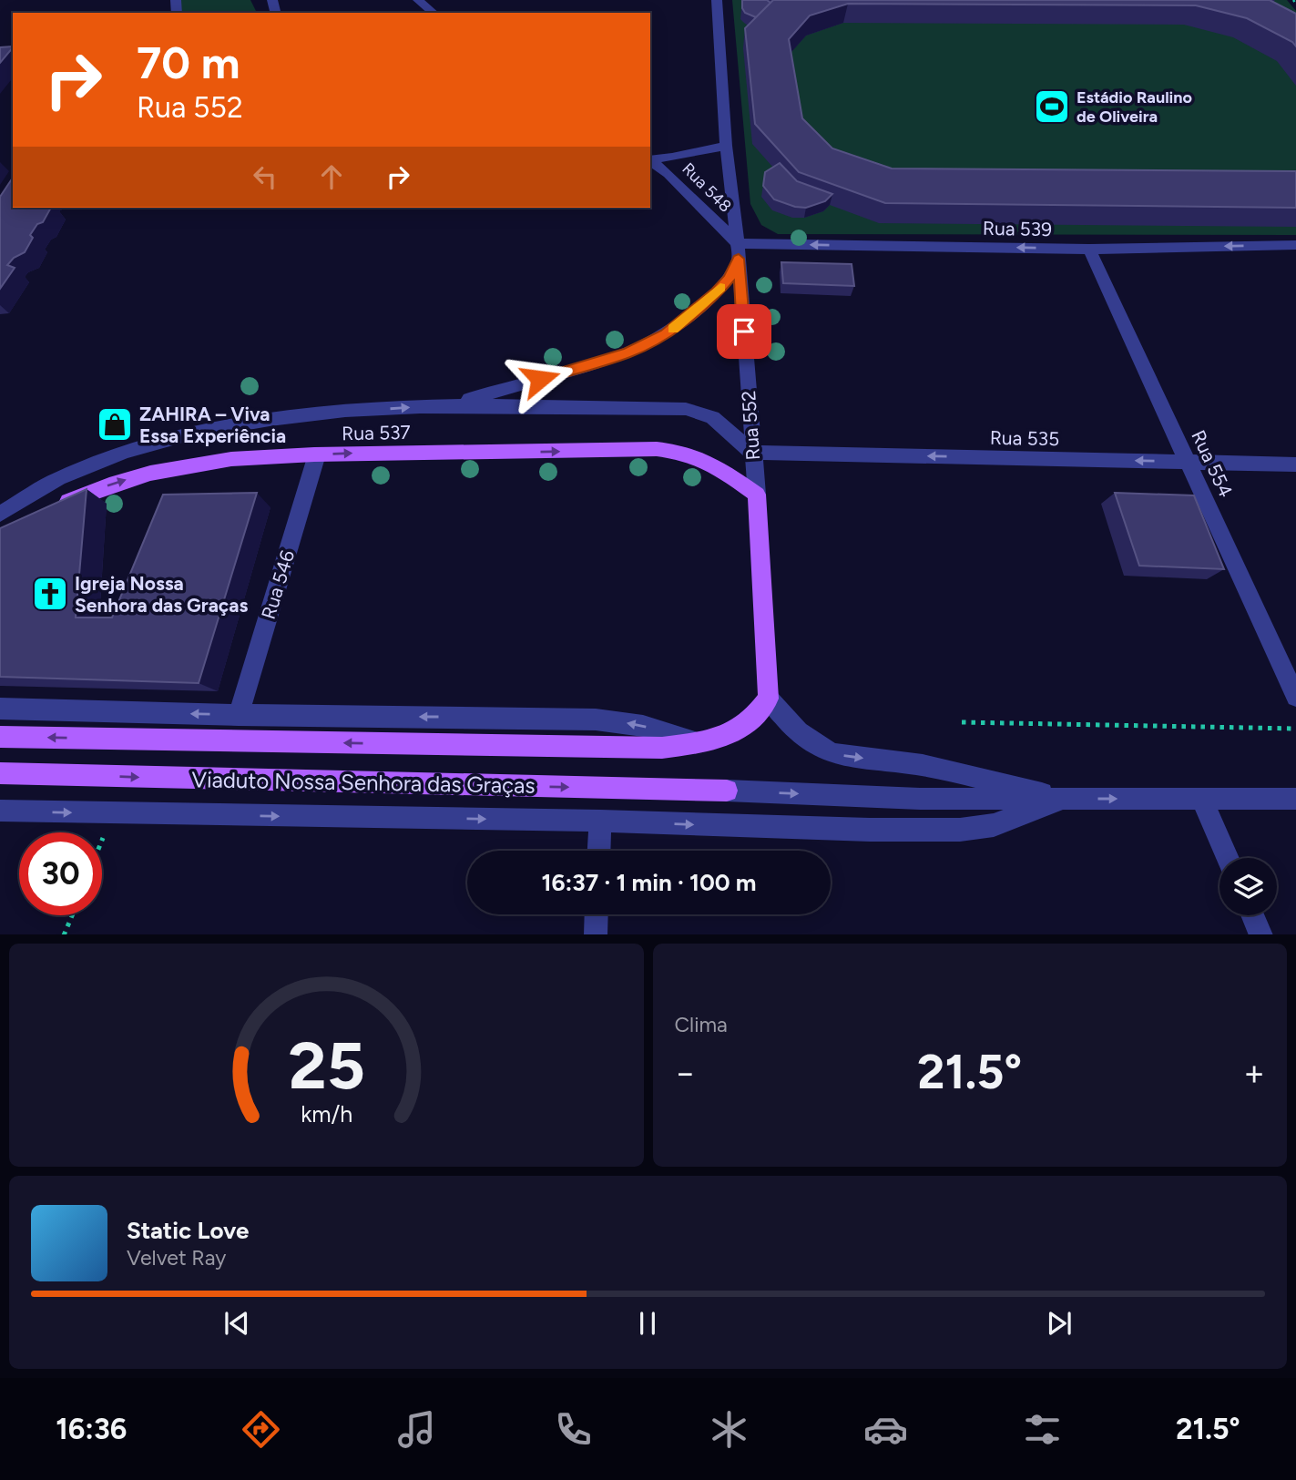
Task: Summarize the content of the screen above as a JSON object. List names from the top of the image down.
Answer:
{
  "streets": {
    "main road": ["Rua 552", "Rua 537", "Viaduto Nossa Senhora das Graças"],
    "street": [
      "Rua 548",
      "Rua 539",
      "Rua 535",
      "Rua 554",
      "Rua 546"
    ]
  },
  "crossings": [
    ["Rua 548", "Rua 539"],
    ["Rua 548", "Rua 552"],
    ["Rua 548", "Rua 537"],
    ["Rua 539", "Rua 552"],
    ["Rua 539", "Rua 537"],
    ["Rua 539", "Rua 554"],
    ["Rua 552", "Rua 537"],
    ["Rua 552", "Rua 535"],
    ["Rua 552", "Viaduto Nossa Senhora das Graças"],
    ["Rua 537", "Rua 535"],
    ["Rua 537", "Rua 546"],
    ["Rua 535", "Rua 554"]
  ],
  "one_way": ["Rua 539", "Rua 537", "Rua 535"],
  "places": {
    "sports": ["Estádio Raulino de Oliveira"],
    "shop": ["ZAHIRA – Viva Essa Experiência"],
    "church": ["Igreja Nossa Senhora das Graças"]
  },
  "page": {
    "turn": ["70 m", "Rua 552"],
    "limit": "30",
    "trip": "16:37 · 1 min · 100 m",
    "tile": "Clima",
    "heat": ["−", "21.5°", "+"],
    "song": ["Static Love", "Velvet Ray"],
    "tabs": ["16:36", "21.5°"],
    "gauge": ["25", "km/h"]
  }
}
